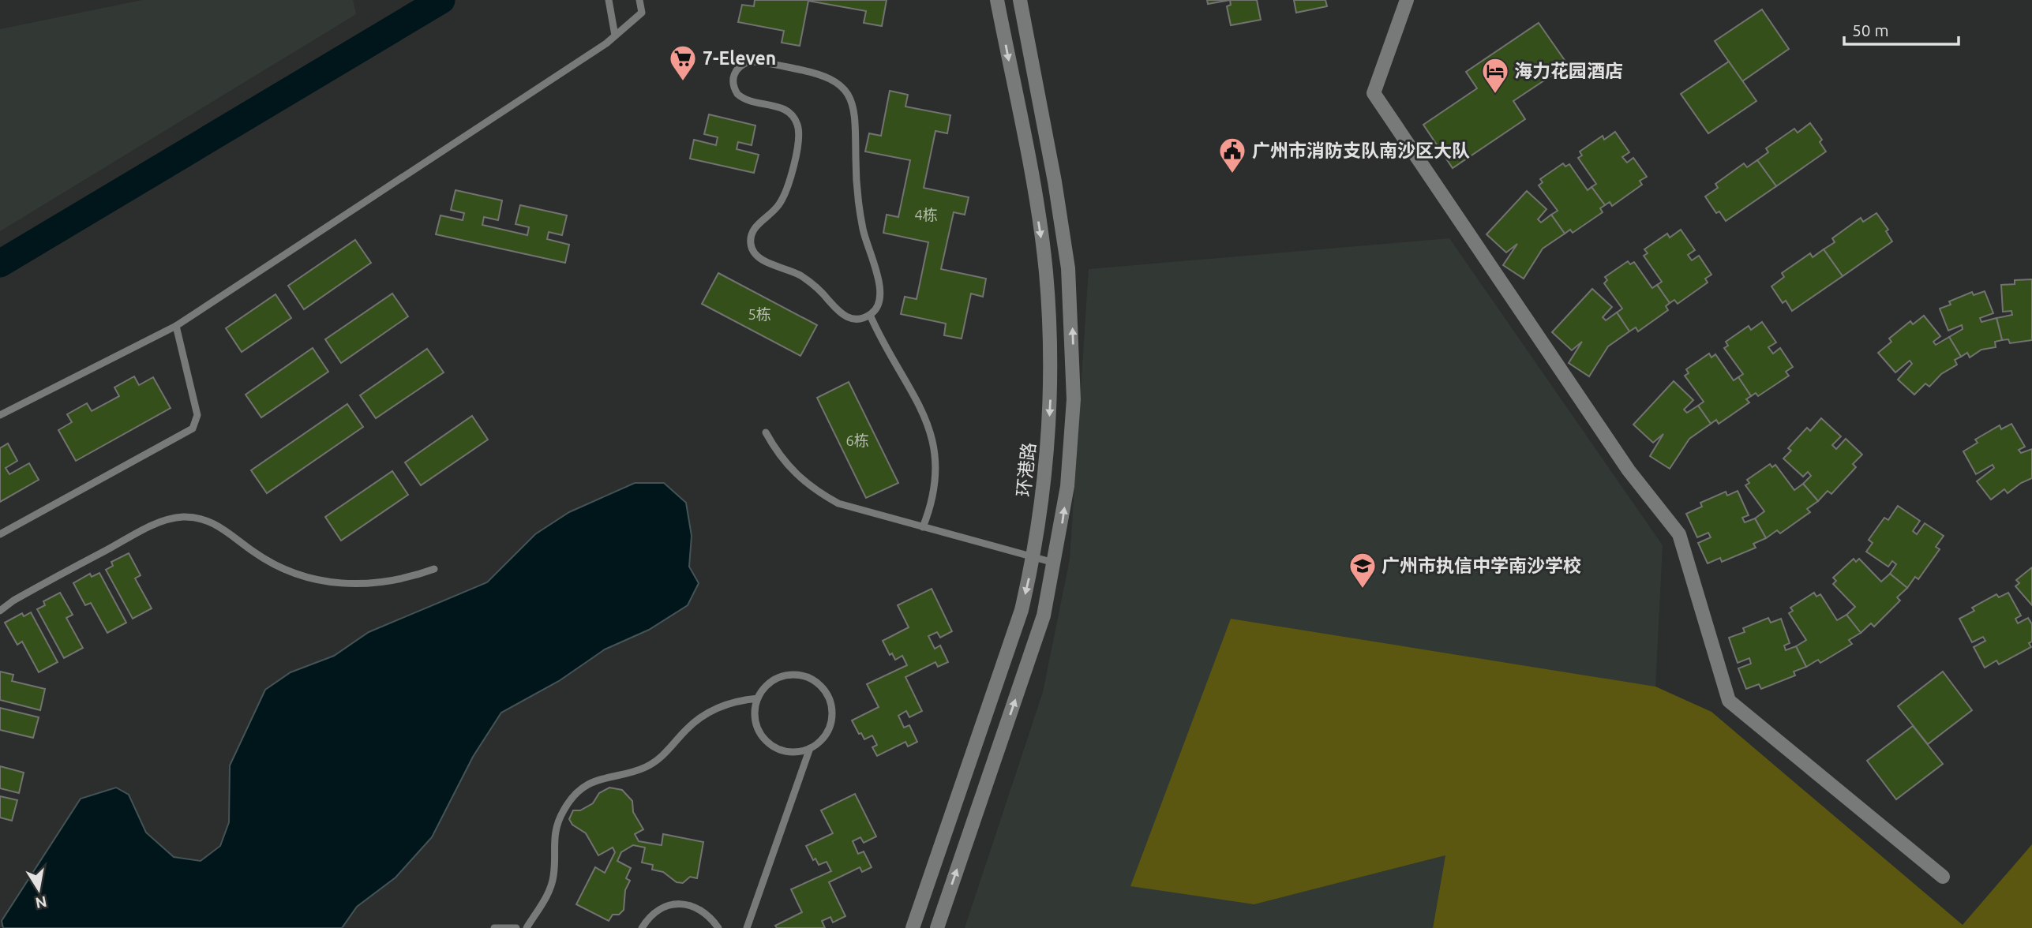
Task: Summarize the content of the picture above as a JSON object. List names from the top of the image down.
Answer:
{
  "streets": {
    "street": ["环港路"]
  },
  "places": {
    "supermarket": ["7-Eleven"],
    "hotel": ["海力花园酒店"],
    "public building": ["广州市消防支队南沙区大队"],
    "school or university": ["广州市执信中学南沙学校"]
  },
  "house_numbers": ["4栋", "5栋", "6栋"],
  "scale_bar": "50 m",
  "north": "bottom"
}
